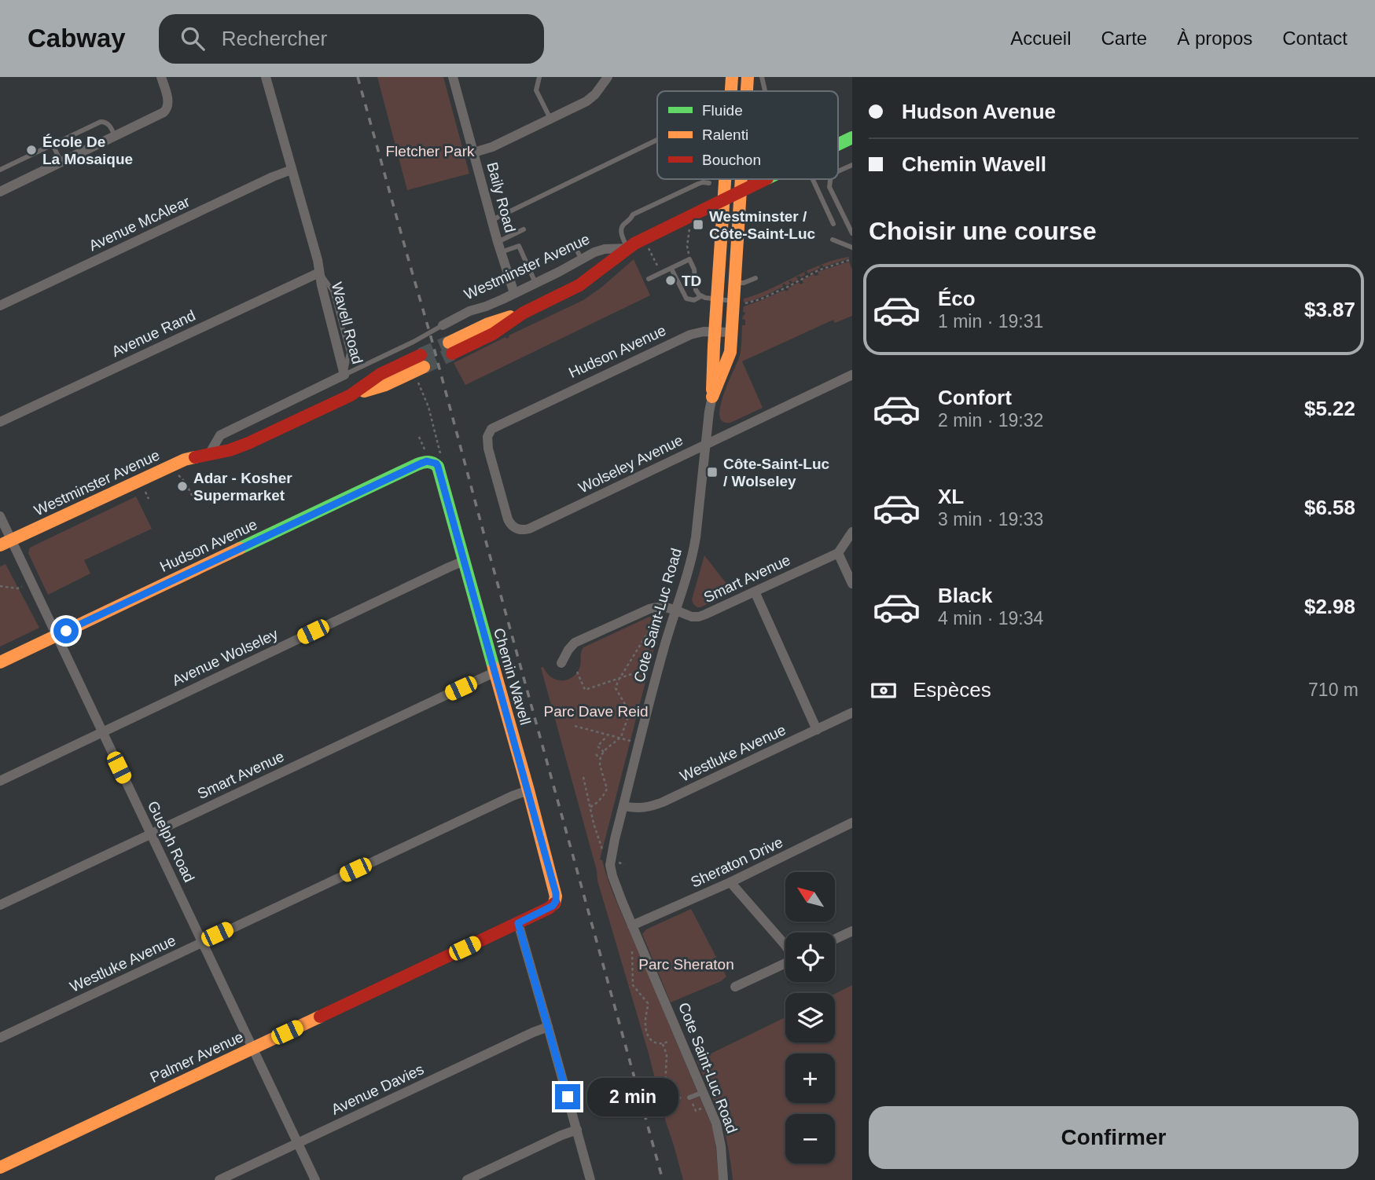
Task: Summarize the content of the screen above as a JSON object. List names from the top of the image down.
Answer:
{
  "streets": {
    "street": [
      "Baily Road",
      "Avenue McAlear",
      "Westminster Avenue",
      "Wavell Road",
      "Avenue Rand",
      "Hudson Avenue",
      "Wolseley Avenue",
      "Smart Avenue",
      "Cote Saint-Luc Road",
      "Avenue Wolseley",
      "Chemin Wavell",
      "Westluke Avenue",
      "Guelph Road",
      "Sheraton Drive",
      "Palmer Avenue",
      "Avenue Davies"
    ]
  },
  "crossings": [
    ["Baily Road", "Westminster Avenue"],
    ["Avenue McAlear", "Wavell Road"],
    ["Westminster Avenue", "Cote Saint-Luc Road"],
    ["Westminster Avenue", "Guelph Road"],
    ["Wavell Road", "Avenue Rand"],
    ["Hudson Avenue", "Wolseley Avenue"],
    ["Hudson Avenue", "Cote Saint-Luc Road"],
    ["Hudson Avenue", "Chemin Wavell"],
    ["Hudson Avenue", "Guelph Road"],
    ["Wolseley Avenue", "Cote Saint-Luc Road"],
    ["Smart Avenue", "Cote Saint-Luc Road"],
    ["Smart Avenue", "Chemin Wavell"],
    ["Smart Avenue", "Guelph Road"],
    ["Cote Saint-Luc Road", "Westluke Avenue"],
    ["Cote Saint-Luc Road", "Sheraton Drive"],
    ["Avenue Wolseley", "Chemin Wavell"],
    ["Avenue Wolseley", "Guelph Road"],
    ["Chemin Wavell", "Westluke Avenue"],
    ["Chemin Wavell", "Palmer Avenue"],
    ["Westluke Avenue", "Guelph Road"],
    ["Guelph Road", "Palmer Avenue"],
    ["Guelph Road", "Avenue Davies"]
  ],
  "parks": ["Fletcher Park", "Parc Dave Reid", "Parc Sheraton"],
  "places": {
    "other": ["École De La Mosaique", "TD", "Adar - Kosher Supermarket"],
    "transit": ["Westminster / Côte-Saint-Luc", "Côte-Saint-Luc / Wolseley"]
  },
  "legend": ["Fluide", "Ralenti", "Bouchon"],
  "north": "top left",
  "page": {
    "header": "Cabway",
    "search": "Rechercher",
    "nav": [
      "Accueil",
      "Carte",
      "À propos",
      "Contact"
    ],
    "banner": ["Hudson Avenue", "Chemin Wavell"],
    "heading": "Choisir une course",
    "list": [
      {
        "name": "Éco",
        "note": "1 min · 19:31",
        "value": "$3.87"
      },
      {
        "name": "Confort",
        "note": "2 min · 19:32",
        "value": "$5.22"
      },
      {
        "name": "XL",
        "note": "3 min · 19:33",
        "value": "$6.58"
      },
      {
        "name": "Black",
        "note": "4 min · 19:34",
        "value": "$2.98"
      }
    ],
    "pay": ["Espèces", "710 m"],
    "map_buttons": ["+", "−"],
    "bubble": "2 min",
    "buttons": "Confirmer"
  }
}
